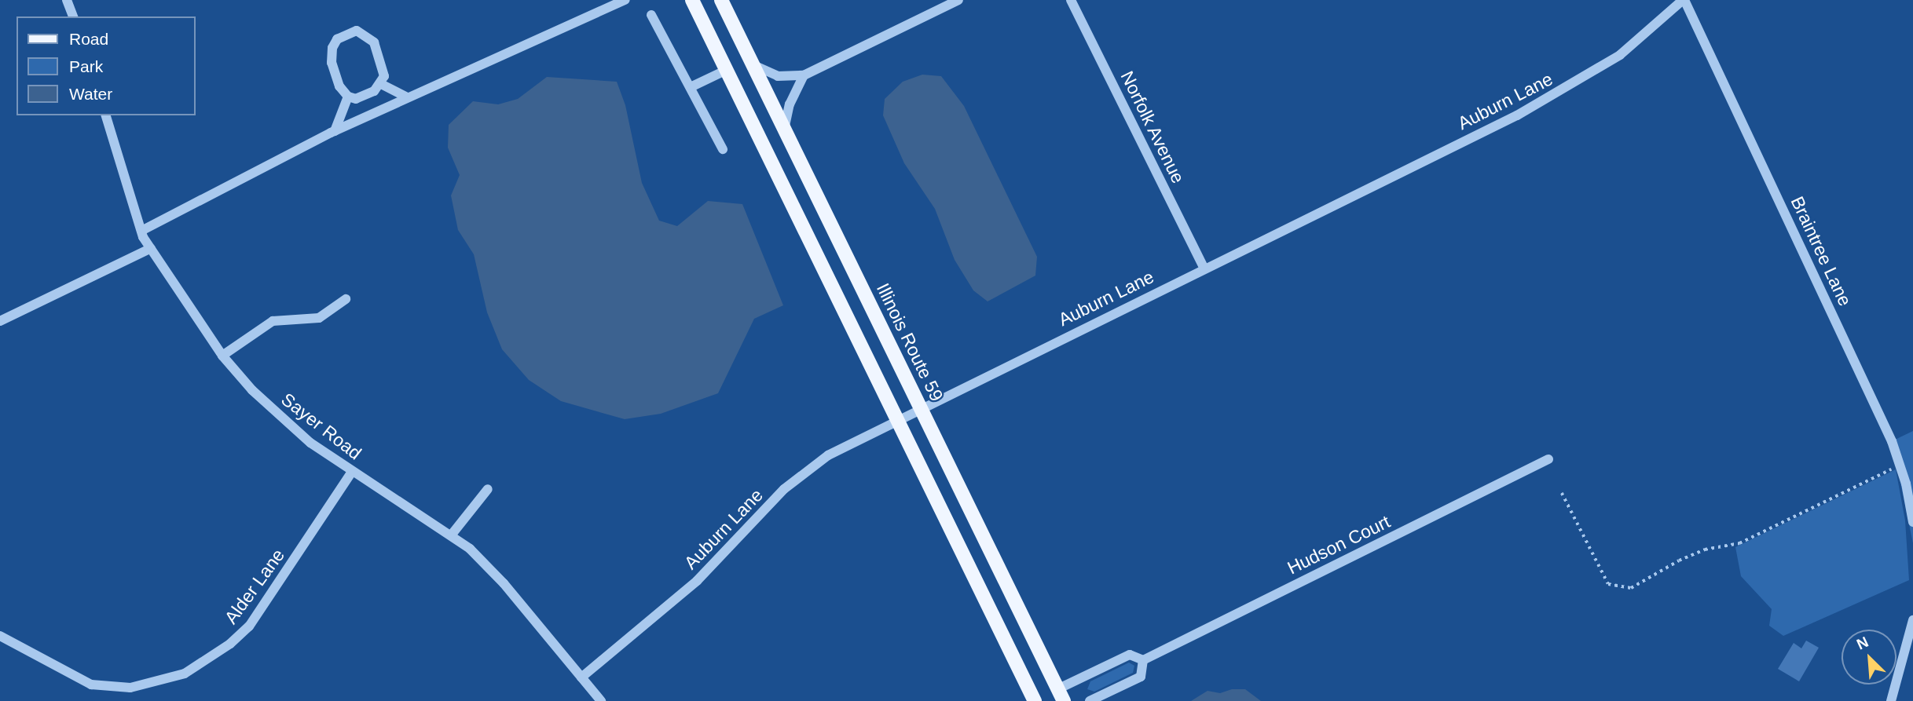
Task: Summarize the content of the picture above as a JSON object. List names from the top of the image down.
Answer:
{
  "streets": {
    "main road": ["Illinois Route 59"],
    "street": [
      "Auburn Lane",
      "Norfolk Avenue",
      "Braintree Lane",
      "Sayer Road",
      "Hudson Court",
      "Alder Lane"
    ]
  },
  "crossings": [
    ["Auburn Lane", "Norfolk Avenue"],
    ["Auburn Lane", "Braintree Lane"],
    ["Auburn Lane", "Illinois Route 59"],
    ["Auburn Lane", "Sayer Road"],
    ["Illinois Route 59", "Hudson Court"],
    ["Sayer Road", "Alder Lane"]
  ],
  "legend": ["Road", "Park", "Water"],
  "north": "top left"
}
